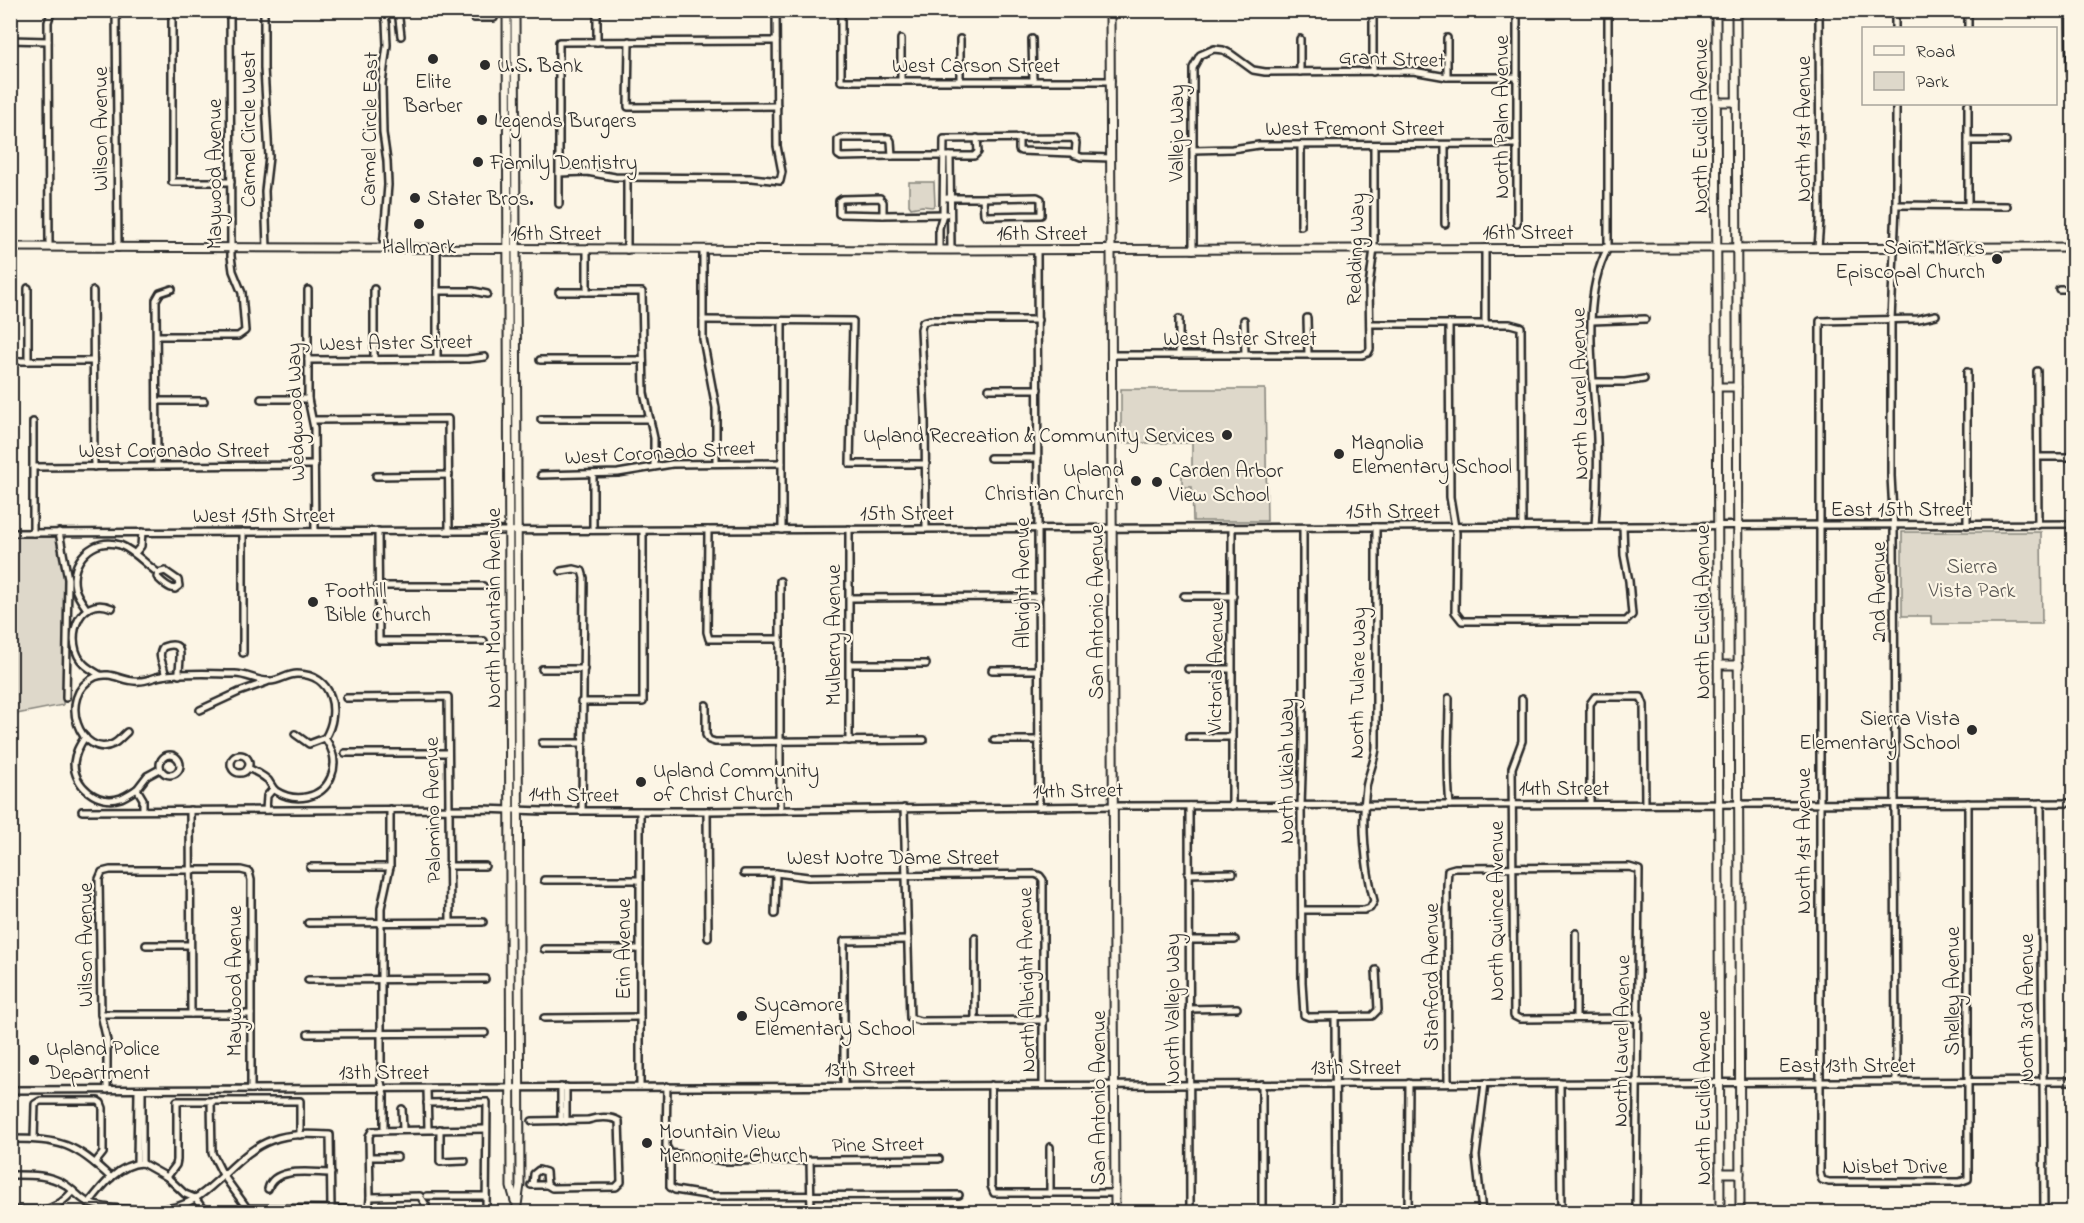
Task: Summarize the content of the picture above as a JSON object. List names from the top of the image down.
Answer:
{
  "streets": {
    "main road": [
      "North Euclid Avenue",
      "16th Street",
      "North Mountain Avenue",
      "San Antonio Avenue"
    ],
    "street": [
      "Grant Street",
      "West Carson Street",
      "North Palm Avenue",
      "West Fremont Street",
      "Wilson Avenue",
      "Carmel Circle West",
      "Carmel Circle East",
      "North 1st Avenue",
      "Vallejo Way",
      "Maywood Avenue",
      "Redding Way",
      "West Aster Street",
      "North Laurel Avenue",
      "Wedgwood Way",
      "West Coronado Street",
      "East 15th Street",
      "15th Street",
      "West 15th Street",
      "Albright Avenue",
      "2nd Avenue",
      "Mulberry Avenue",
      "Victoria Avenue",
      "North Tulare Way",
      "North Ukiah Way",
      "14th Street",
      "Palomino Avenue",
      "West Notre Dame Street",
      "North Quince Avenue",
      "Erin Avenue",
      "Stanford Avenue",
      "North Albright Avenue",
      "Shelley Avenue",
      "North 3rd Avenue",
      "North Vallejo Way",
      "East 13th Street",
      "13th Street",
      "Pine Street",
      "Nisbet Drive"
    ]
  },
  "crossings": [
    ["Grant Street", "North Palm Avenue"],
    ["Grant Street", "Vallejo Way"],
    ["West Carson Street", "San Antonio Avenue"],
    ["North Palm Avenue", "West Fremont Street"],
    ["North Euclid Avenue", "16th Street"],
    ["North Euclid Avenue", "East 15th Street"],
    ["North Euclid Avenue", "15th Street"],
    ["North Euclid Avenue", "14th Street"],
    ["North Euclid Avenue", "East 13th Street"],
    ["North Euclid Avenue", "13th Street"],
    ["West Fremont Street", "Vallejo Way"],
    ["West Fremont Street", "Redding Way"],
    ["Wilson Avenue", "Maywood Avenue"],
    ["Wilson Avenue", "16th Street"],
    ["Wilson Avenue", "13th Street"],
    ["Carmel Circle West", "16th Street"],
    ["Carmel Circle East", "16th Street"],
    ["North 1st Avenue", "16th Street"],
    ["North 1st Avenue", "East 15th Street"],
    ["North 1st Avenue", "2nd Avenue"],
    ["North 1st Avenue", "14th Street"],
    ["North 1st Avenue", "East 13th Street"],
    ["North 1st Avenue", "Nisbet Drive"],
    ["Vallejo Way", "16th Street"],
    ["Maywood Avenue", "16th Street"],
    ["Maywood Avenue", "13th Street"],
    ["16th Street", "Redding Way"],
    ["16th Street", "North Laurel Avenue"],
    ["16th Street", "Albright Avenue"],
    ["16th Street", "2nd Avenue"],
    ["16th Street", "North Mountain Avenue"],
    ["16th Street", "San Antonio Avenue"],
    ["Redding Way", "West Aster Street"],
    ["West Aster Street", "Wedgwood Way"],
    ["West Aster Street", "San Antonio Avenue"],
    ["North Laurel Avenue", "15th Street"],
    ["North Laurel Avenue", "North Quince Avenue"],
    ["North Laurel Avenue", "Stanford Avenue"],
    ["North Laurel Avenue", "13th Street"],
    ["Wedgwood Way", "West Coronado Street"],
    ["Wedgwood Way", "West 15th Street"],
    ["East 15th Street", "15th Street"],
    ["East 15th Street", "2nd Avenue"],
    ["15th Street", "West 15th Street"],
    ["15th Street", "Albright Avenue"],
    ["15th Street", "North Mountain Avenue"],
    ["15th Street", "San Antonio Avenue"],
    ["15th Street", "Mulberry Avenue"],
    ["15th Street", "Victoria Avenue"],
    ["15th Street", "North Tulare Way"],
    ["15th Street", "North Ukiah Way"],
    ["West 15th Street", "North Mountain Avenue"],
    ["Albright Avenue", "14th Street"],
    ["2nd Avenue", "14th Street"],
    ["2nd Avenue", "East 13th Street"],
    ["North Mountain Avenue", "14th Street"],
    ["North Mountain Avenue", "13th Street"],
    ["San Antonio Avenue", "14th Street"],
    ["San Antonio Avenue", "13th Street"],
    ["Victoria Avenue", "14th Street"],
    ["North Tulare Way", "North Ukiah Way"],
    ["North Tulare Way", "14th Street"],
    ["North Ukiah Way", "14th Street"],
    ["14th Street", "Palomino Avenue"],
    ["14th Street", "North Quince Avenue"],
    ["14th Street", "Erin Avenue"],
    ["14th Street", "Shelley Avenue"],
    ["14th Street", "North 3rd Avenue"],
    ["14th Street", "North Vallejo Way"],
    ["West Notre Dame Street", "North Albright Avenue"],
    ["North Quince Avenue", "Stanford Avenue"],
    ["Erin Avenue", "13th Street"],
    ["Stanford Avenue", "13th Street"],
    ["North Albright Avenue", "13th Street"],
    ["Shelley Avenue", "East 13th Street"],
    ["Shelley Avenue", "Nisbet Drive"],
    ["North 3rd Avenue", "East 13th Street"],
    ["North Vallejo Way", "13th Street"],
    ["East 13th Street", "13th Street"]
  ],
  "parks": ["Sierra Vista Park"],
  "places": [
    "Elite Barber",
    "U.S. Bank",
    "Legends Burgers",
    "Family Dentistry",
    "Stater Bros.",
    "Hallmark",
    "Saint Marks Episcopal Church",
    "Upland Recreation & Community Services",
    "Magnolia Elementary School",
    "Upland Christian Church",
    "Carden Arbor View School",
    "Foothill Bible Church",
    "Sierra Vista Elementary School",
    "Upland Community of Christ Church",
    "Sycamore Elementary School",
    "Upland Police Department",
    "Mountain View Mennonite Church"
  ],
  "legend": ["Road", "Park"]
}
